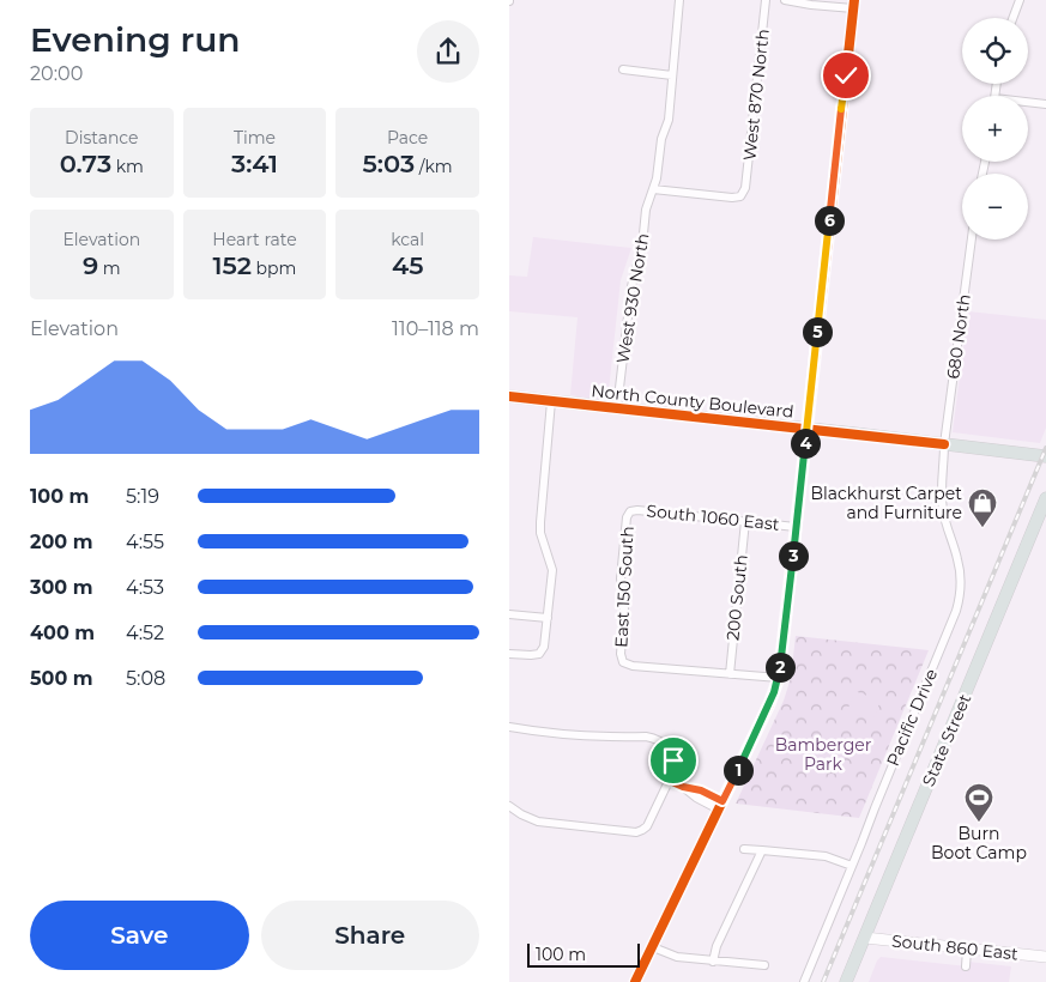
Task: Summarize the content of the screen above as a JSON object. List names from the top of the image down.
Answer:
{
  "streets": {
    "main road": ["North County Boulevard", "State Street"],
    "street": [
      "West 870 North",
      "West 930 North",
      "680 North",
      "South 1060 East",
      "East 150 South",
      "200 South",
      "Pacific Drive",
      "South 860 East"
    ]
  },
  "crossings": [
    ["West 870 North", "West 930 North"],
    ["West 930 North", "North County Boulevard"],
    ["680 North", "North County Boulevard"],
    ["680 North", "Pacific Drive"],
    ["North County Boulevard", "Pacific Drive"],
    ["South 1060 East", "East 150 South"],
    ["South 1060 East", "200 South"],
    ["East 150 South", "200 South"],
    ["State Street", "South 860 East"]
  ],
  "parks": ["Bamberger Park"],
  "places": {
    "shop": ["Blackhurst Carpet and Furniture"],
    "sports": ["Burn Boot Camp"]
  },
  "scale_bar": "100 m",
  "page": {
    "heading": ["Evening run", "20:00"],
    "map_buttons": ["+", "−"],
    "stats": [
      ["Distance", "0.73 km"],
      ["Time", "3:41"],
      ["Pace", "5:03 /km"],
      ["Elevation", "9 m"],
      ["Heart rate", "152 bpm"],
      ["kcal", "45"]
    ],
    "pins": [
      "6",
      "5",
      "4",
      "3",
      "2",
      "1"
    ],
    "chart": ["Elevation", "110–118 m"],
    "list": [
      {
        "name": "100 m",
        "note": "5:19"
      },
      {
        "name": "200 m",
        "note": "4:55"
      },
      {
        "name": "300 m",
        "note": "4:53"
      },
      {
        "name": "400 m",
        "note": "4:52"
      },
      {
        "name": "500 m",
        "note": "5:08"
      }
    ],
    "buttons": ["Save", "Share"],
    "scale": "100 m"
  }
}
